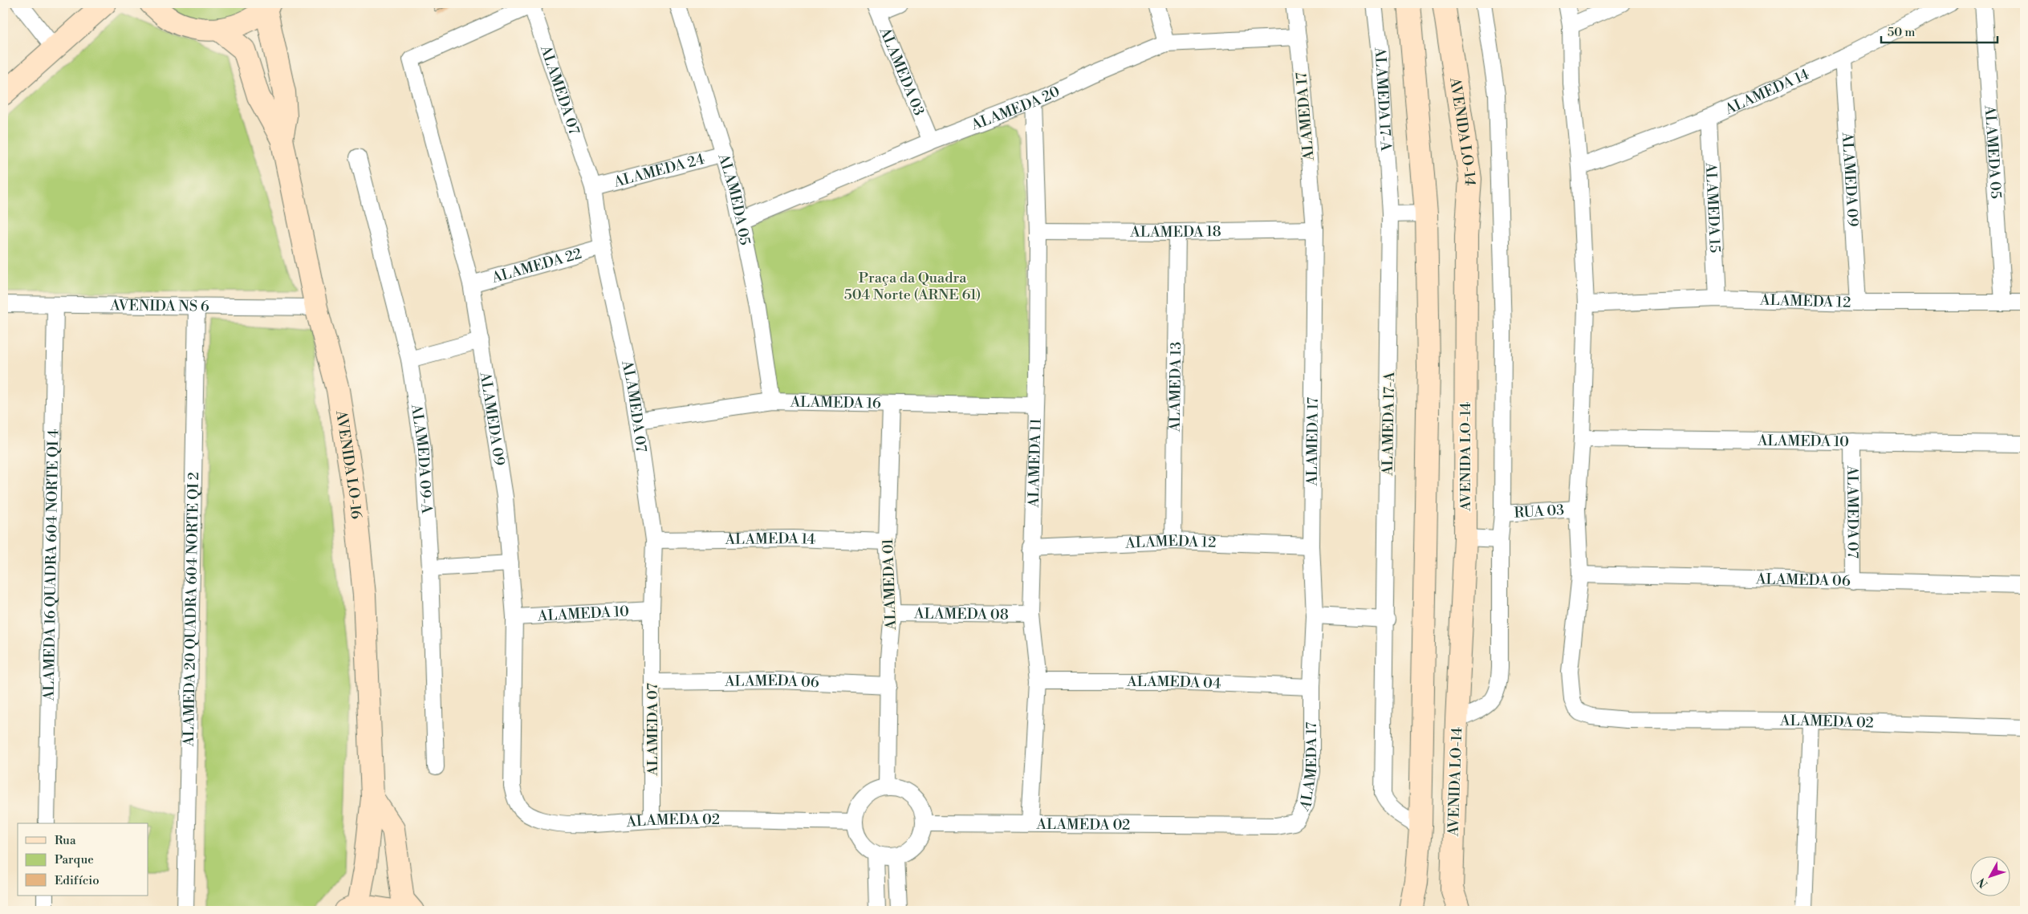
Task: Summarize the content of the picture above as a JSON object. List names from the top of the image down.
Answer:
{
  "streets": {
    "street": [
      "ALAMEDA 03",
      "ALAMEDA 07",
      "ALAMEDA 14",
      "ALAMEDA 17-A",
      "ALAMEDA 20",
      "ALAMEDA 17",
      "AVENIDA LO-14",
      "ALAMEDA 05",
      "ALAMEDA 24",
      "ALAMEDA 09",
      "ALAMEDA 15",
      "ALAMEDA 18",
      "ALAMEDA 22",
      "ALAMEDA 12",
      "AVENIDA NS 6",
      "ALAMEDA 13",
      "ALAMEDA 16",
      "ALAMEDA 10",
      "ALAMEDA 09-A",
      "ALAMEDA 11",
      "AVENIDA LO-16",
      "RUA 03",
      "ALAMEDA 16 QUADRA 604 NORTE QI 4",
      "ALAMEDA 06",
      "ALAMEDA 01",
      "ALAMEDA 20 QUADRA 604 NORTE QI 2",
      "ALAMEDA 08",
      "ALAMEDA 04",
      "ALAMEDA 02"
    ]
  },
  "crossings": [
    ["ALAMEDA 03", "ALAMEDA 20"],
    ["ALAMEDA 07", "ALAMEDA 14"],
    ["ALAMEDA 07", "ALAMEDA 24"],
    ["ALAMEDA 07", "ALAMEDA 09"],
    ["ALAMEDA 07", "ALAMEDA 22"],
    ["ALAMEDA 07", "ALAMEDA 16"],
    ["ALAMEDA 07", "ALAMEDA 10"],
    ["ALAMEDA 07", "ALAMEDA 06"],
    ["ALAMEDA 07", "ALAMEDA 02"],
    ["ALAMEDA 14", "ALAMEDA 09"],
    ["ALAMEDA 14", "ALAMEDA 15"],
    ["ALAMEDA 14", "ALAMEDA 01"],
    ["ALAMEDA 20", "ALAMEDA 17"],
    ["ALAMEDA 20", "ALAMEDA 05"],
    ["ALAMEDA 20", "ALAMEDA 11"],
    ["ALAMEDA 17", "ALAMEDA 18"],
    ["ALAMEDA 17", "ALAMEDA 12"],
    ["ALAMEDA 17", "ALAMEDA 04"],
    ["ALAMEDA 17", "ALAMEDA 02"],
    ["ALAMEDA 05", "ALAMEDA 24"],
    ["ALAMEDA 05", "ALAMEDA 12"],
    ["ALAMEDA 05", "ALAMEDA 16"],
    ["ALAMEDA 09", "ALAMEDA 22"],
    ["ALAMEDA 09", "ALAMEDA 12"],
    ["ALAMEDA 09", "ALAMEDA 10"],
    ["ALAMEDA 09", "ALAMEDA 02"],
    ["ALAMEDA 15", "ALAMEDA 12"],
    ["ALAMEDA 18", "ALAMEDA 13"],
    ["ALAMEDA 18", "ALAMEDA 11"],
    ["ALAMEDA 12", "ALAMEDA 13"],
    ["ALAMEDA 12", "ALAMEDA 11"],
    ["AVENIDA NS 6", "AVENIDA LO-16"],
    ["AVENIDA NS 6", "ALAMEDA 16 QUADRA 604 NORTE QI 4"],
    ["AVENIDA NS 6", "ALAMEDA 20 QUADRA 604 NORTE QI 2"],
    ["ALAMEDA 16", "ALAMEDA 11"],
    ["ALAMEDA 16", "ALAMEDA 01"],
    ["ALAMEDA 11", "ALAMEDA 08"],
    ["ALAMEDA 11", "ALAMEDA 04"],
    ["ALAMEDA 11", "ALAMEDA 02"],
    ["ALAMEDA 06", "ALAMEDA 01"],
    ["ALAMEDA 06", "ALAMEDA 02"],
    ["ALAMEDA 01", "ALAMEDA 08"],
    ["ALAMEDA 01", "ALAMEDA 02"]
  ],
  "parks": ["Praça da Quadra 504 Norte (ARNE 61)"],
  "legend": ["Rua", "Parque", "Edifício"],
  "scale_bar": "50 m",
  "north": "bottom left"
}
